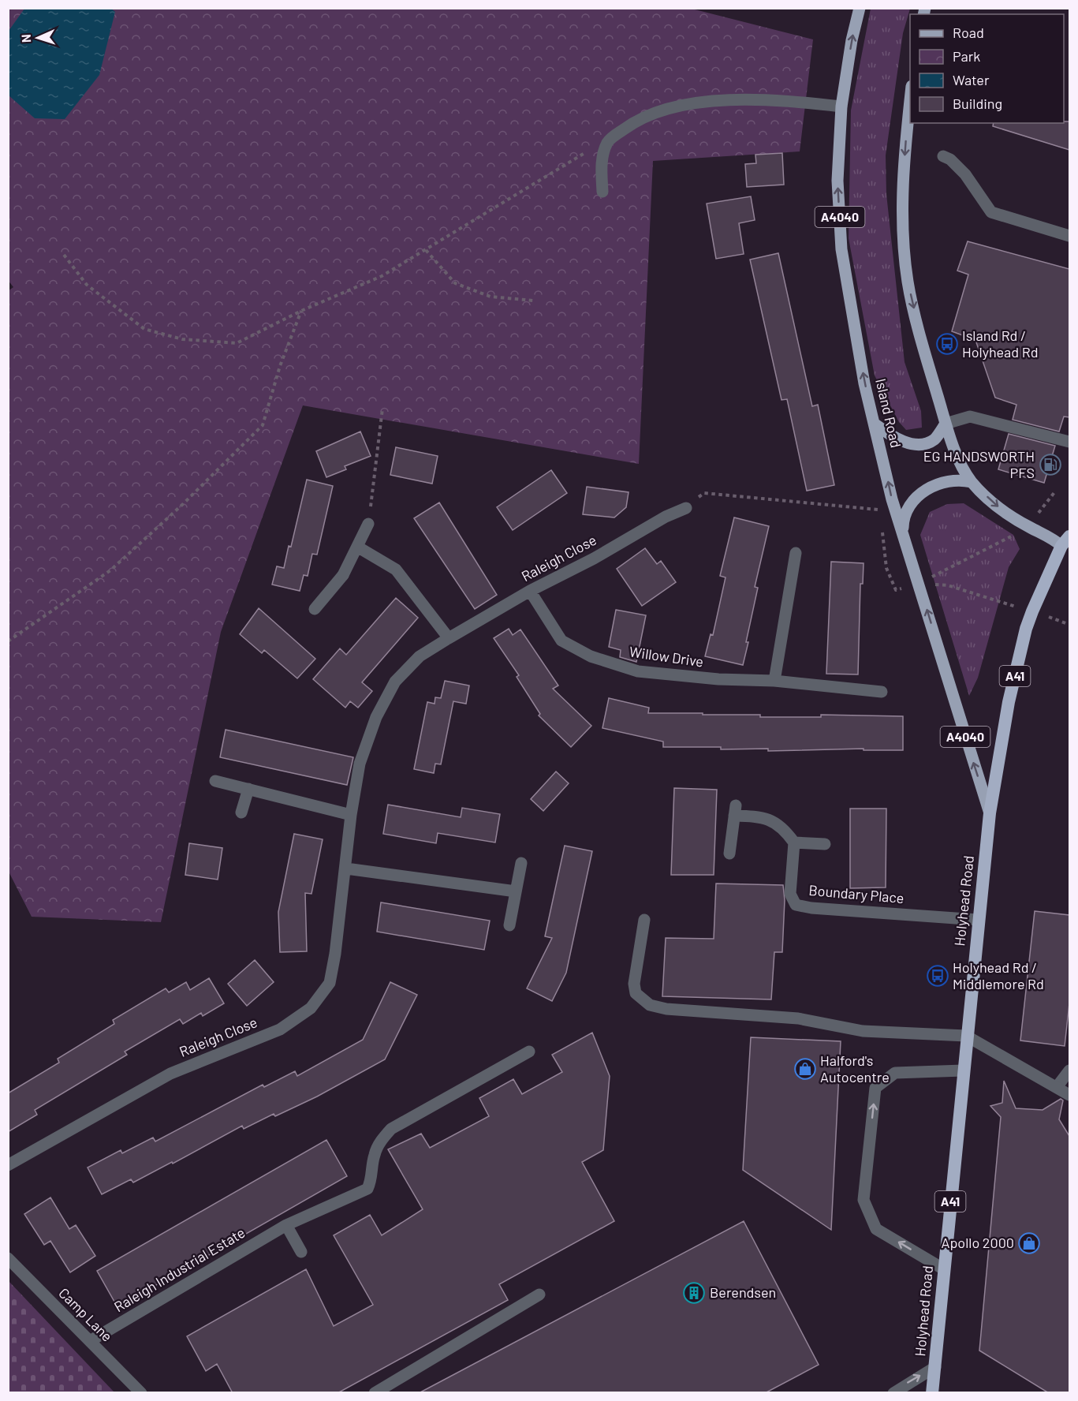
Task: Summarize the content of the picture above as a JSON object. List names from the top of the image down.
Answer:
{
  "streets": {
    "highway": ["A41", "Holyhead Road"],
    "main road": ["A4040", "Island Road"],
    "street": [
      "Raleigh Close",
      "Willow Drive",
      "Boundary Place",
      "Raleigh Industrial Estate",
      "Camp Lane"
    ]
  },
  "crossings": [
    ["Island Road", "Holyhead Road"],
    ["Raleigh Close", "Willow Drive"],
    ["A41", "Holyhead Road"],
    ["Boundary Place", "Holyhead Road"],
    ["Raleigh Industrial Estate", "Camp Lane"]
  ],
  "places": {
    "bus stop": ["Island Rd / Holyhead Rd", "Holyhead Rd / Middlemore Rd"],
    "fuel station": ["EG HANDSWORTH PFS"],
    "shop": ["Halford's Autocentre", "Apollo 2000"],
    "building": ["Berendsen"]
  },
  "legend": [
    "Road",
    "Park",
    "Water",
    "Building"
  ],
  "north": "left"
}
